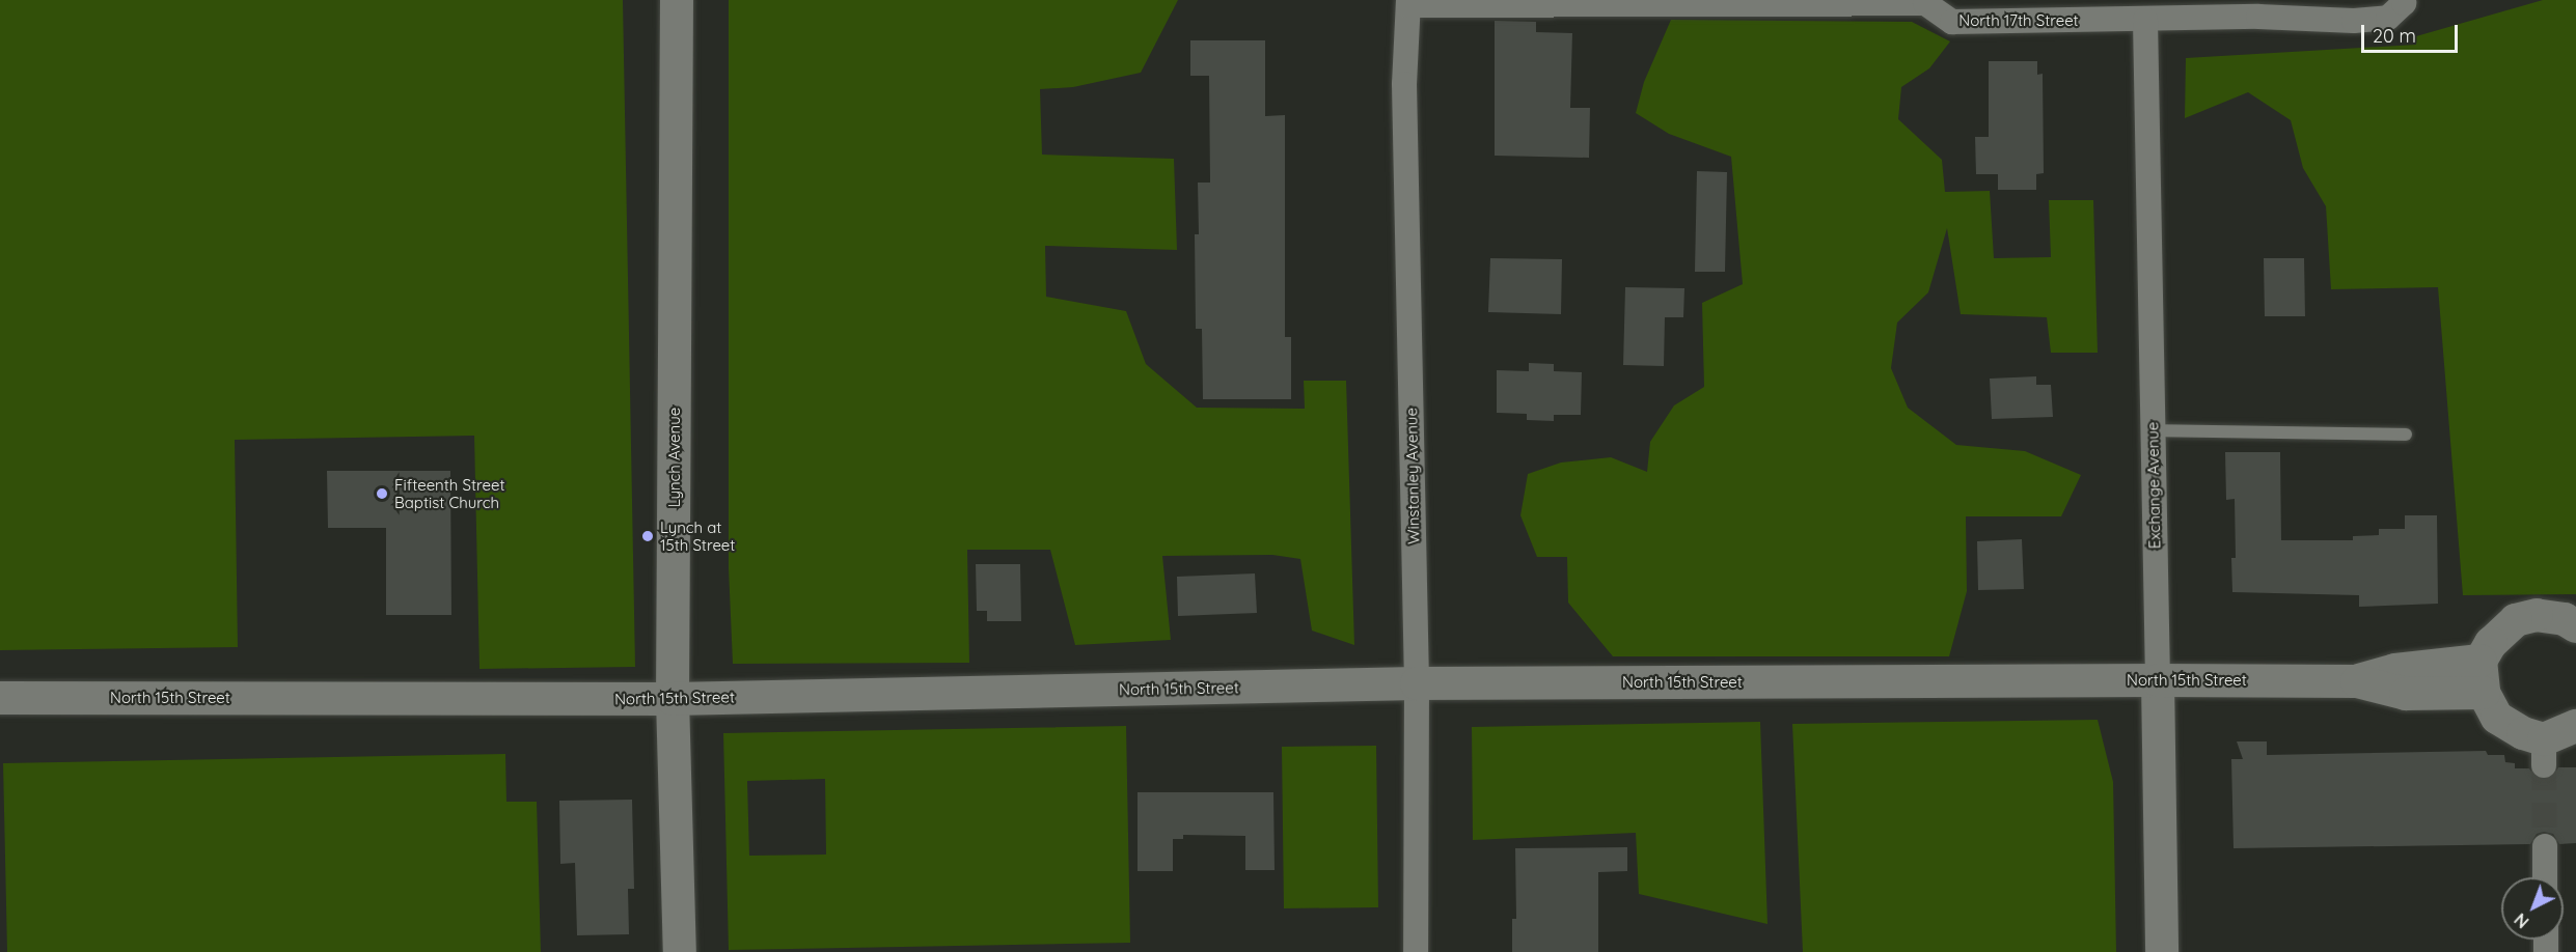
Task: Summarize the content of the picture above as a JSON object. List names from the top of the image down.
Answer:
{
  "streets": {
    "street": [
      "North 17th Street",
      "Lynch Avenue",
      "Winstanley Avenue",
      "Exchange Avenue",
      "North 15th Street"
    ]
  },
  "crossings": [
    ["North 17th Street", "Winstanley Avenue"],
    ["North 17th Street", "Exchange Avenue"],
    ["Lynch Avenue", "North 15th Street"],
    ["Winstanley Avenue", "North 15th Street"],
    ["Exchange Avenue", "North 15th Street"]
  ],
  "places": ["Fifteenth Street Baptist Church", "Lynch at 15th Street"],
  "scale_bar": "20 m",
  "north": "bottom left"
}
